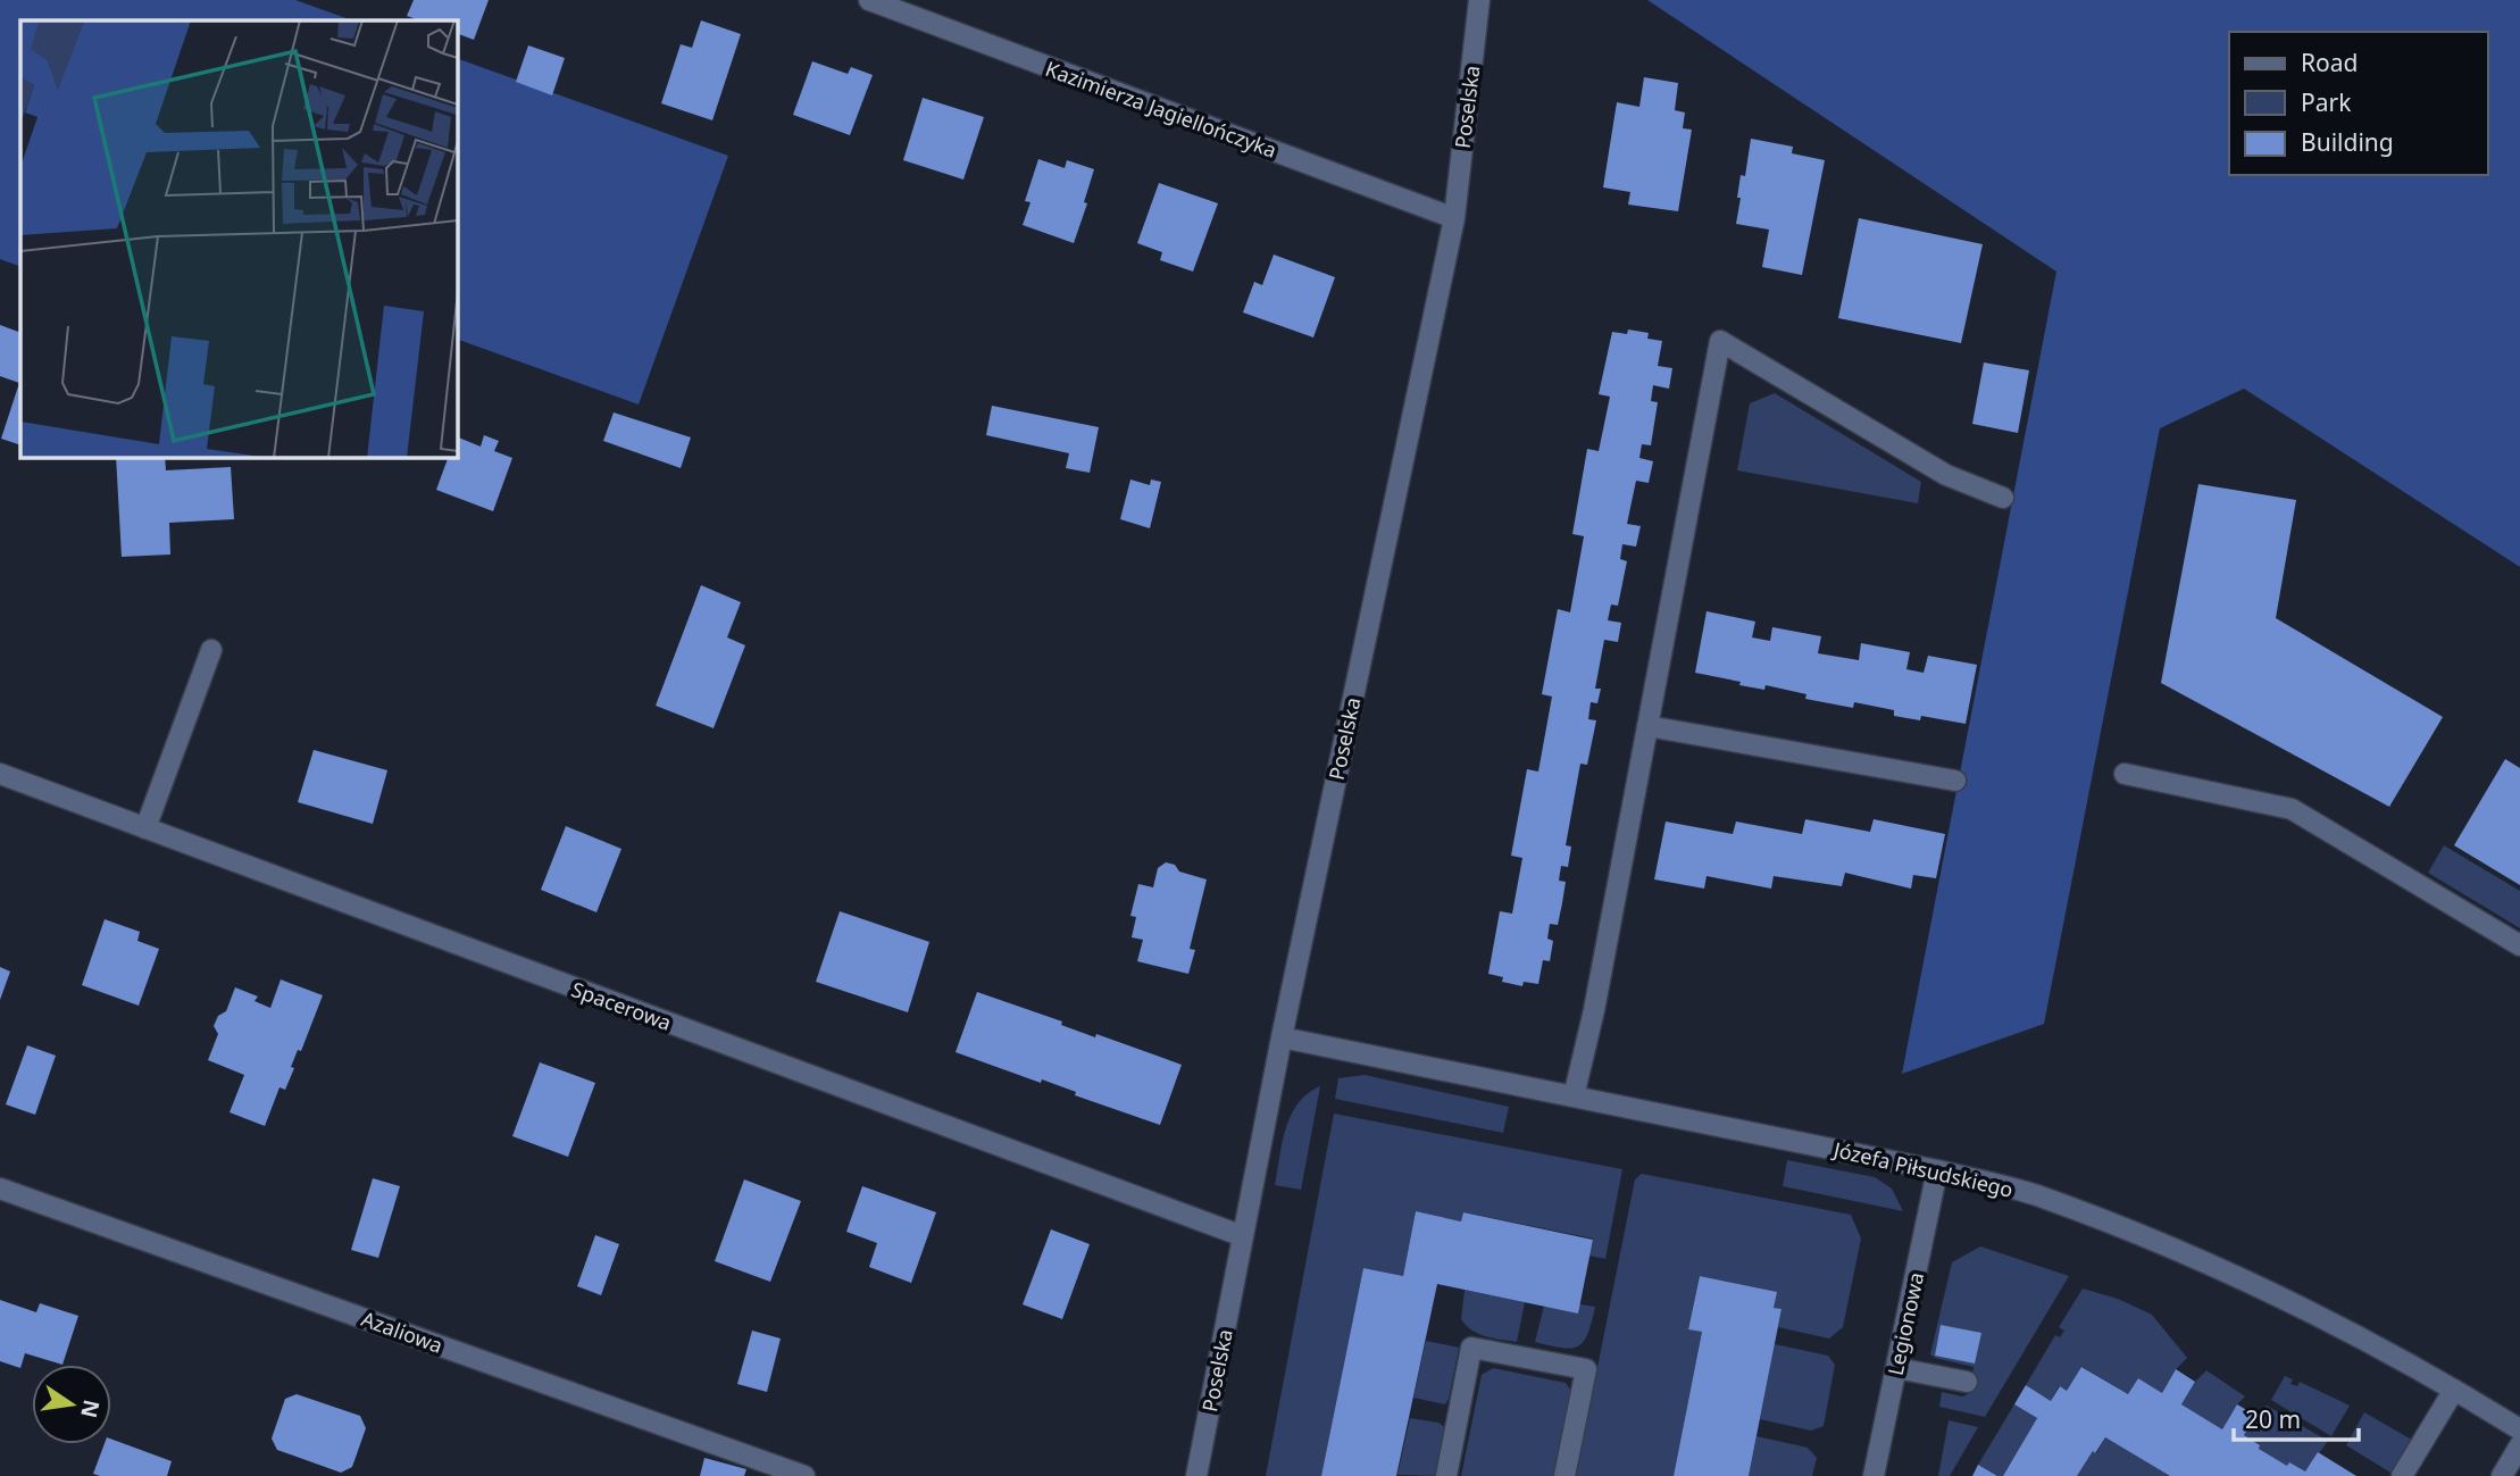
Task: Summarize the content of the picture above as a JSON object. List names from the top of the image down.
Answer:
{
  "streets": {
    "street": [
      "Poselska",
      "Kazimierza Jagiellończyka",
      "Spacerowa",
      "Józefa Piłsudskiego",
      "Legionowa",
      "Azaliowa"
    ]
  },
  "crossings": [
    ["Poselska", "Kazimierza Jagiellończyka"],
    ["Poselska", "Spacerowa"],
    ["Poselska", "Józefa Piłsudskiego"],
    ["Józefa Piłsudskiego", "Legionowa"]
  ],
  "legend": ["Road", "Park", "Building"],
  "scale_bar": "20 m",
  "north": "right"
}
